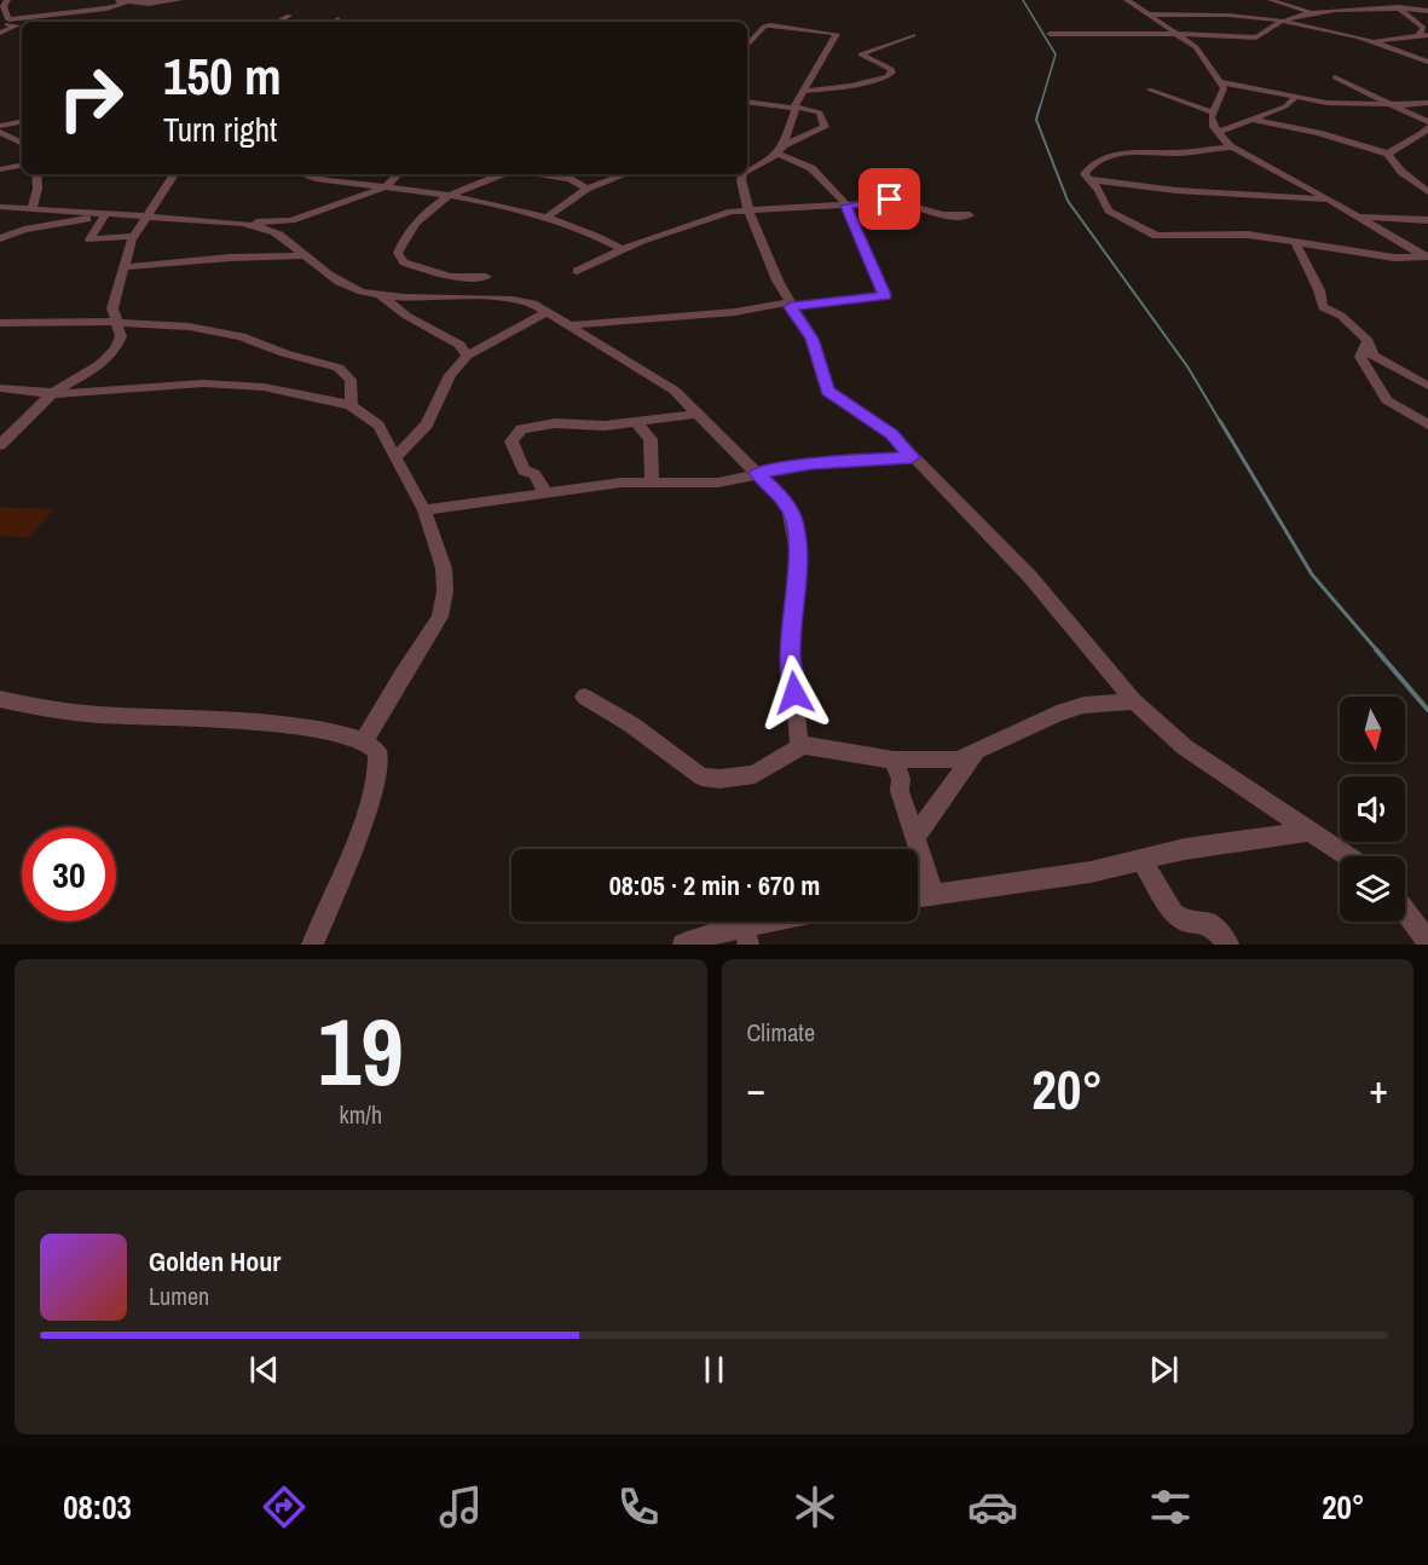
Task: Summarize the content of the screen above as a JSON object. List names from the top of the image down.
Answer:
{
  "north": "bottom",
  "page": {
    "turn": ["150 m", "Turn right"],
    "limit": "30",
    "trip": "08:05 · 2 min · 670 m",
    "tile": [
      ["19", "km/h"],
      "Climate"
    ],
    "heat": ["−", "20°", "+"],
    "song": ["Golden Hour", "Lumen"],
    "tabs": ["08:03", "20°"]
  }
}
